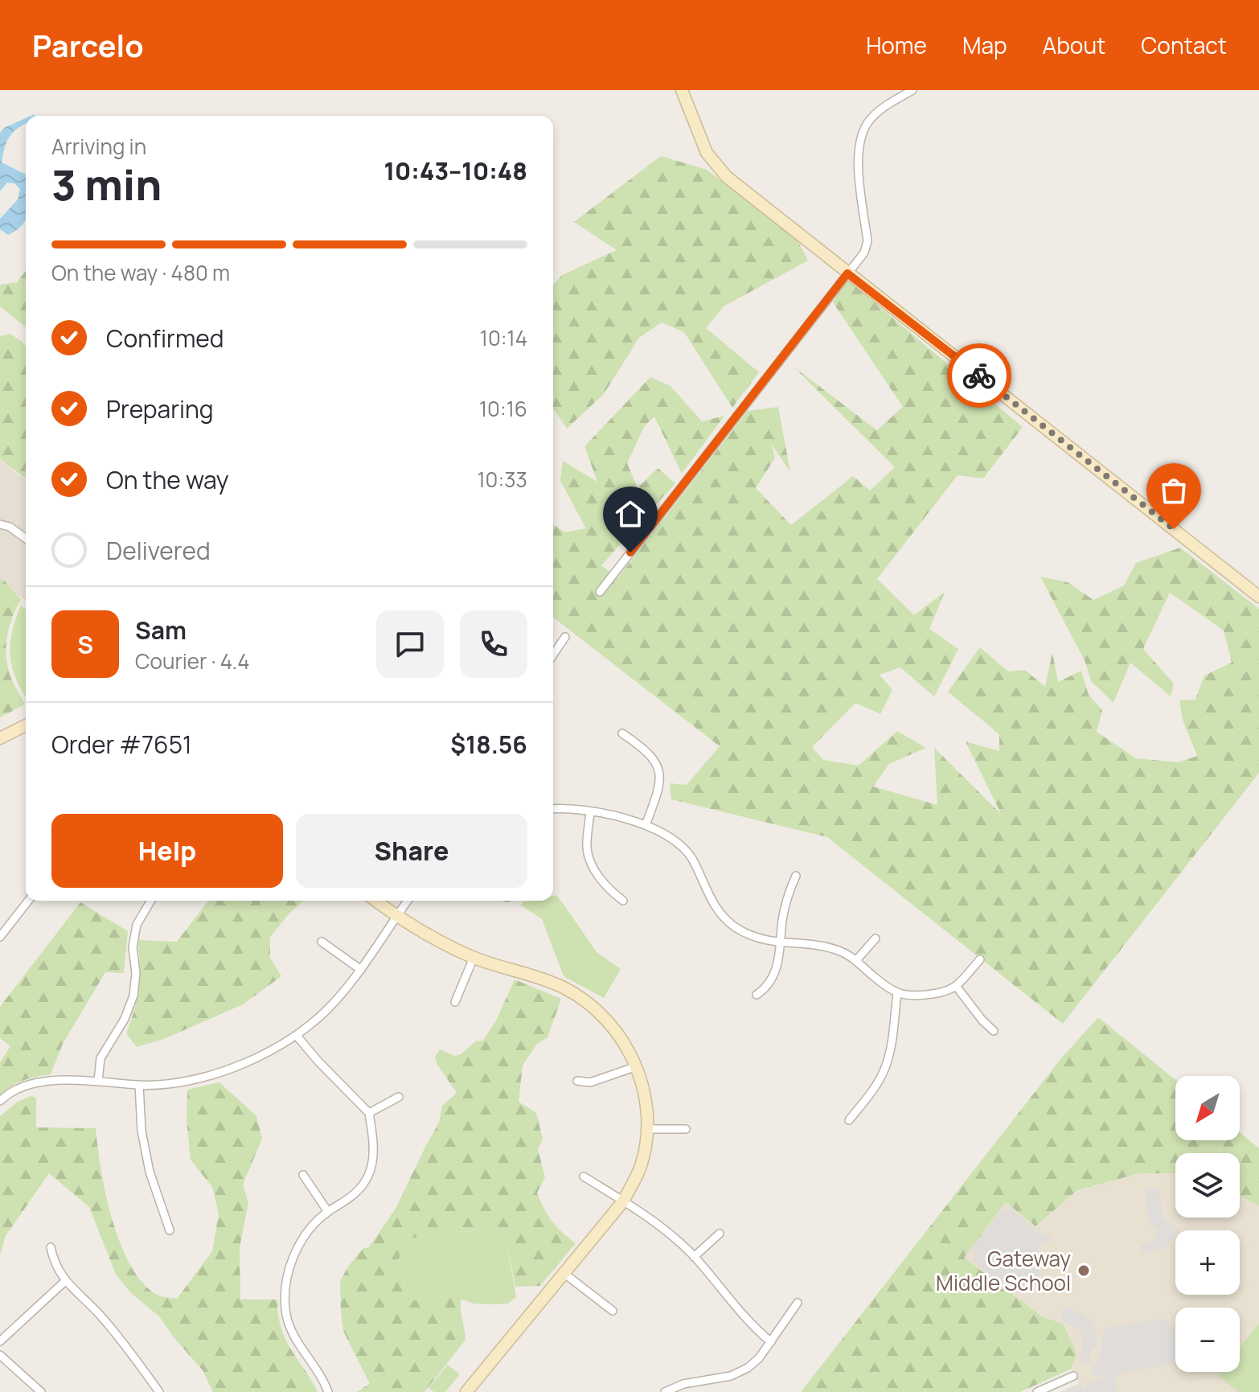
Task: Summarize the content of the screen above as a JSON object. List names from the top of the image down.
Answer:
{
  "places": ["Gateway Middle School"],
  "north": "bottom left",
  "page": {
    "header": "Parcelo",
    "nav": [
      "Home",
      "Map",
      "About",
      "Contact"
    ],
    "heading": ["3 min", "Arriving in", "10:43–10:48"],
    "panel": [
      "Sam",
      "Courier · 4.4",
      "Order #7651",
      "$18.56"
    ],
    "bar": "On the way · 480 m",
    "list": [
      ["Confirmed", "10:14"],
      ["Preparing", "10:16"],
      ["On the way", "10:33"],
      "Delivered"
    ],
    "round": "S",
    "buttons": ["Help", "Share"],
    "map_buttons": ["+", "−"]
  }
}
